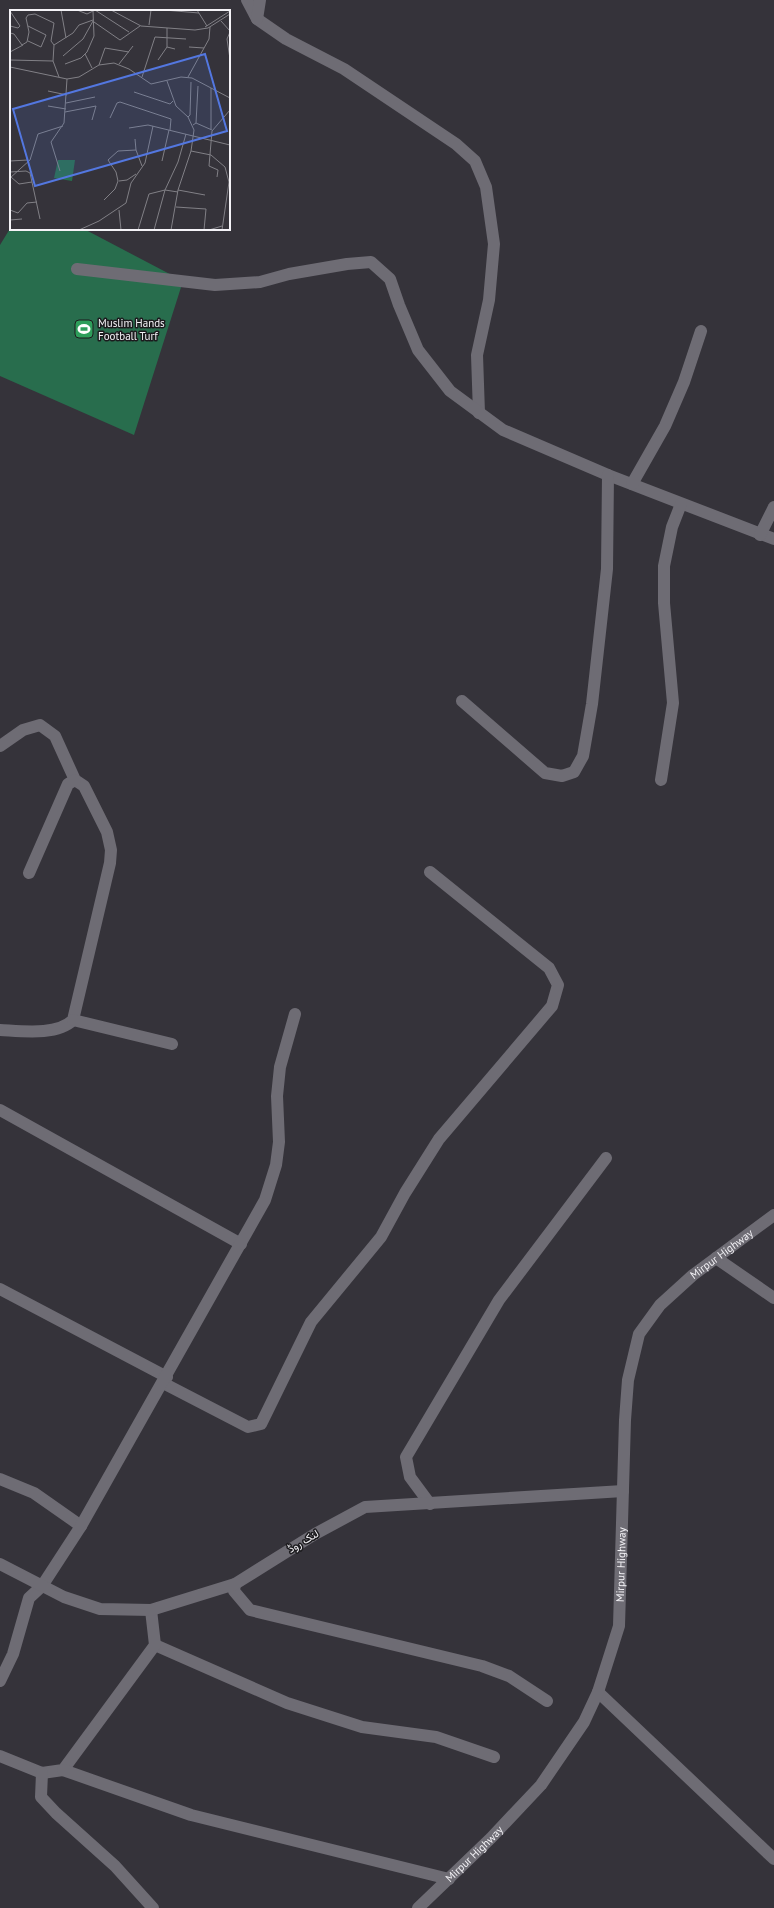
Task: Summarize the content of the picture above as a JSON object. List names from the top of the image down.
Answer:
{
  "streets": {
    "street": ["Mirpur Highway", "لنک روڈ"]
  },
  "crossings": [
    ["Mirpur Highway", "لنک روڈ"]
  ],
  "places": {
    "sports": ["Muslim Hands Football Turf"]
  }
}
